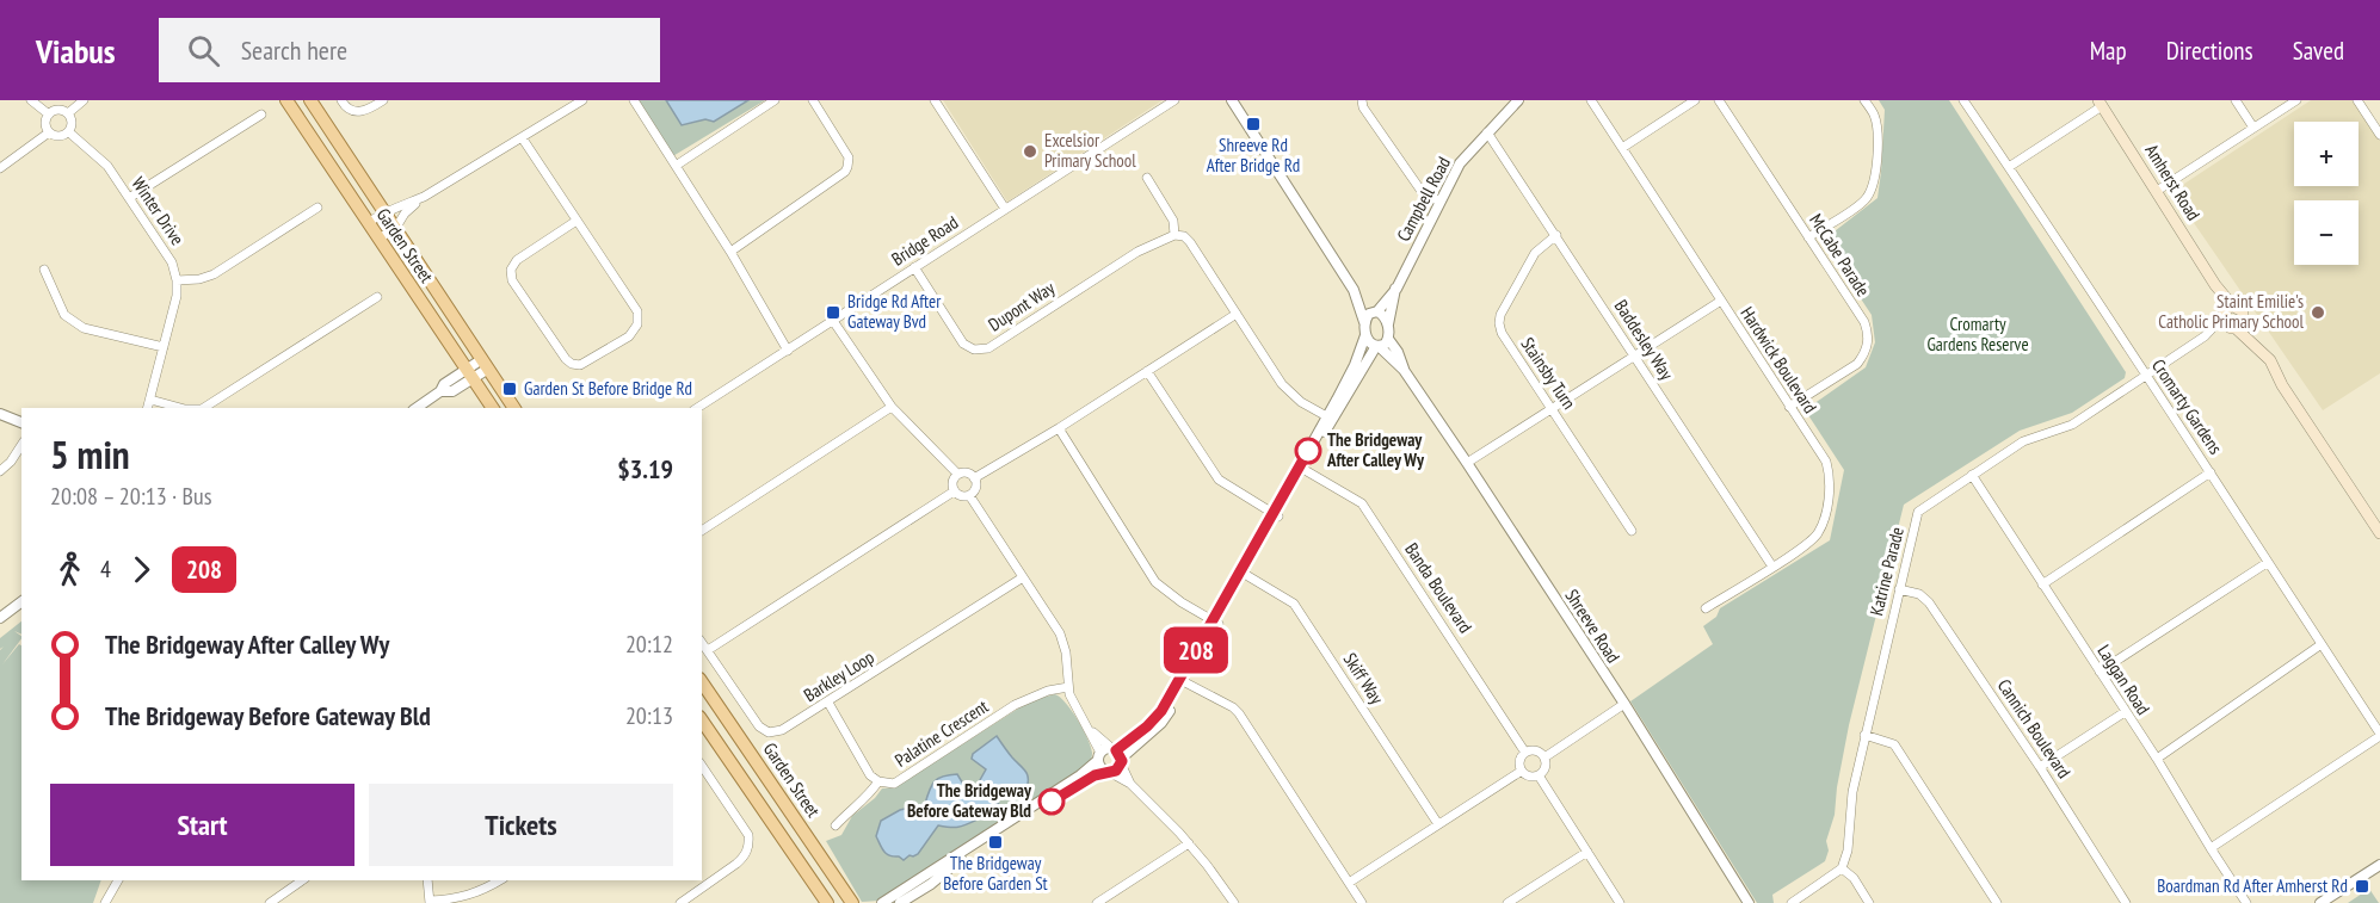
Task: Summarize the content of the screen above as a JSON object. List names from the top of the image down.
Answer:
{
  "streets": {
    "main road": ["Amherst Road", "Garden Street"],
    "street": [
      "Campbell Road",
      "Winter Drive",
      "Bridge Road",
      "McCabe Parade",
      "Dupont Way",
      "Baddesley Way",
      "Hardwick Boulevard",
      "Stainsby Turn",
      "Cromarty Gardens",
      "Katrine Parade",
      "Banda Boulevard",
      "Shreeve Road",
      "Barkley Loop",
      "Skiff Way",
      "Laggan Road",
      "Cannich Boulevard",
      "Palatine Crescent"
    ]
  },
  "crossings": [
    ["Amherst Road", "Katrine Parade"],
    ["Campbell Road", "Baddesley Way"],
    ["Campbell Road", "Shreeve Road"],
    ["Bridge Road", "Dupont Way"],
    ["McCabe Parade", "Hardwick Boulevard"],
    ["Baddesley Way", "Hardwick Boulevard"],
    ["Baddesley Way", "Stainsby Turn"],
    ["Cromarty Gardens", "Katrine Parade"],
    ["Katrine Parade", "Laggan Road"],
    ["Katrine Parade", "Cannich Boulevard"],
    ["Barkley Loop", "Palatine Crescent"]
  ],
  "parks": ["Cromarty Gardens Reserve"],
  "places": {
    "transit": [
      "Shreeve Rd After Bridge Rd",
      "Bridge Rd After Gateway Bvd",
      "Garden St Before Bridge Rd",
      "The Bridgeway Before Garden St",
      "Boardman Rd After Amherst Rd"
    ],
    "other": [
      "Excelsior Primary School",
      "Staint Emilie's Catholic Primary School",
      "The Bridgeway After Calley Wy",
      "The Bridgeway Before Gateway Bld"
    ]
  },
  "lines": ["bus line 208"],
  "page": {
    "header": "Viabus",
    "search": "Search here",
    "nav": ["Map", "Directions", "Saved"],
    "on_map": "208",
    "map_buttons": ["+", "−"],
    "heading": ["5 min", "20:08 – 20:13 · Bus", "$3.19"],
    "legs": ["4", "208"],
    "list": [
      {
        "name": "The Bridgeway After Calley Wy",
        "value": "20:12"
      },
      {
        "name": "The Bridgeway Before Gateway Bld",
        "value": "20:13"
      }
    ],
    "buttons": ["Start", "Tickets"]
  }
}
